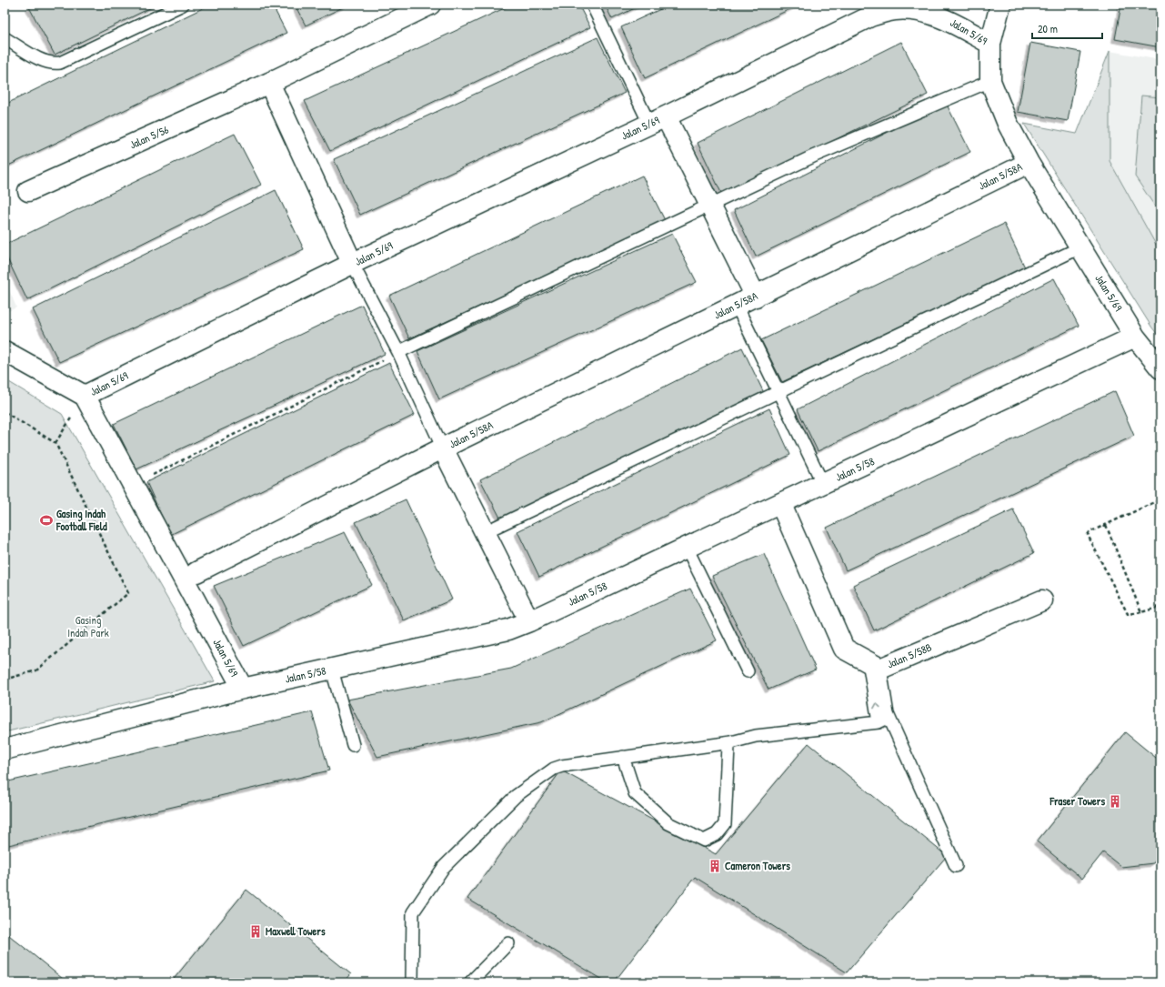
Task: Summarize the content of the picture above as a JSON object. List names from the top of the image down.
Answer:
{
  "streets": {
    "street": [
      "Jalan 5/69",
      "Jalan 5/56",
      "Jalan 5/58A",
      "Jalan 5/58",
      "Jalan 5/58B"
    ]
  },
  "crossings": [
    ["Jalan 5/69", "Jalan 5/58A"],
    ["Jalan 5/69", "Jalan 5/58"],
    ["Jalan 5/58A", "Jalan 5/58"]
  ],
  "parks": ["Gasing Indah Park"],
  "places": {
    "sports": ["Gasing Indah Football Field"],
    "building": ["Fraser Towers", "Cameron Towers", "Maxwell Towers"]
  },
  "scale_bar": "20 m"
}
